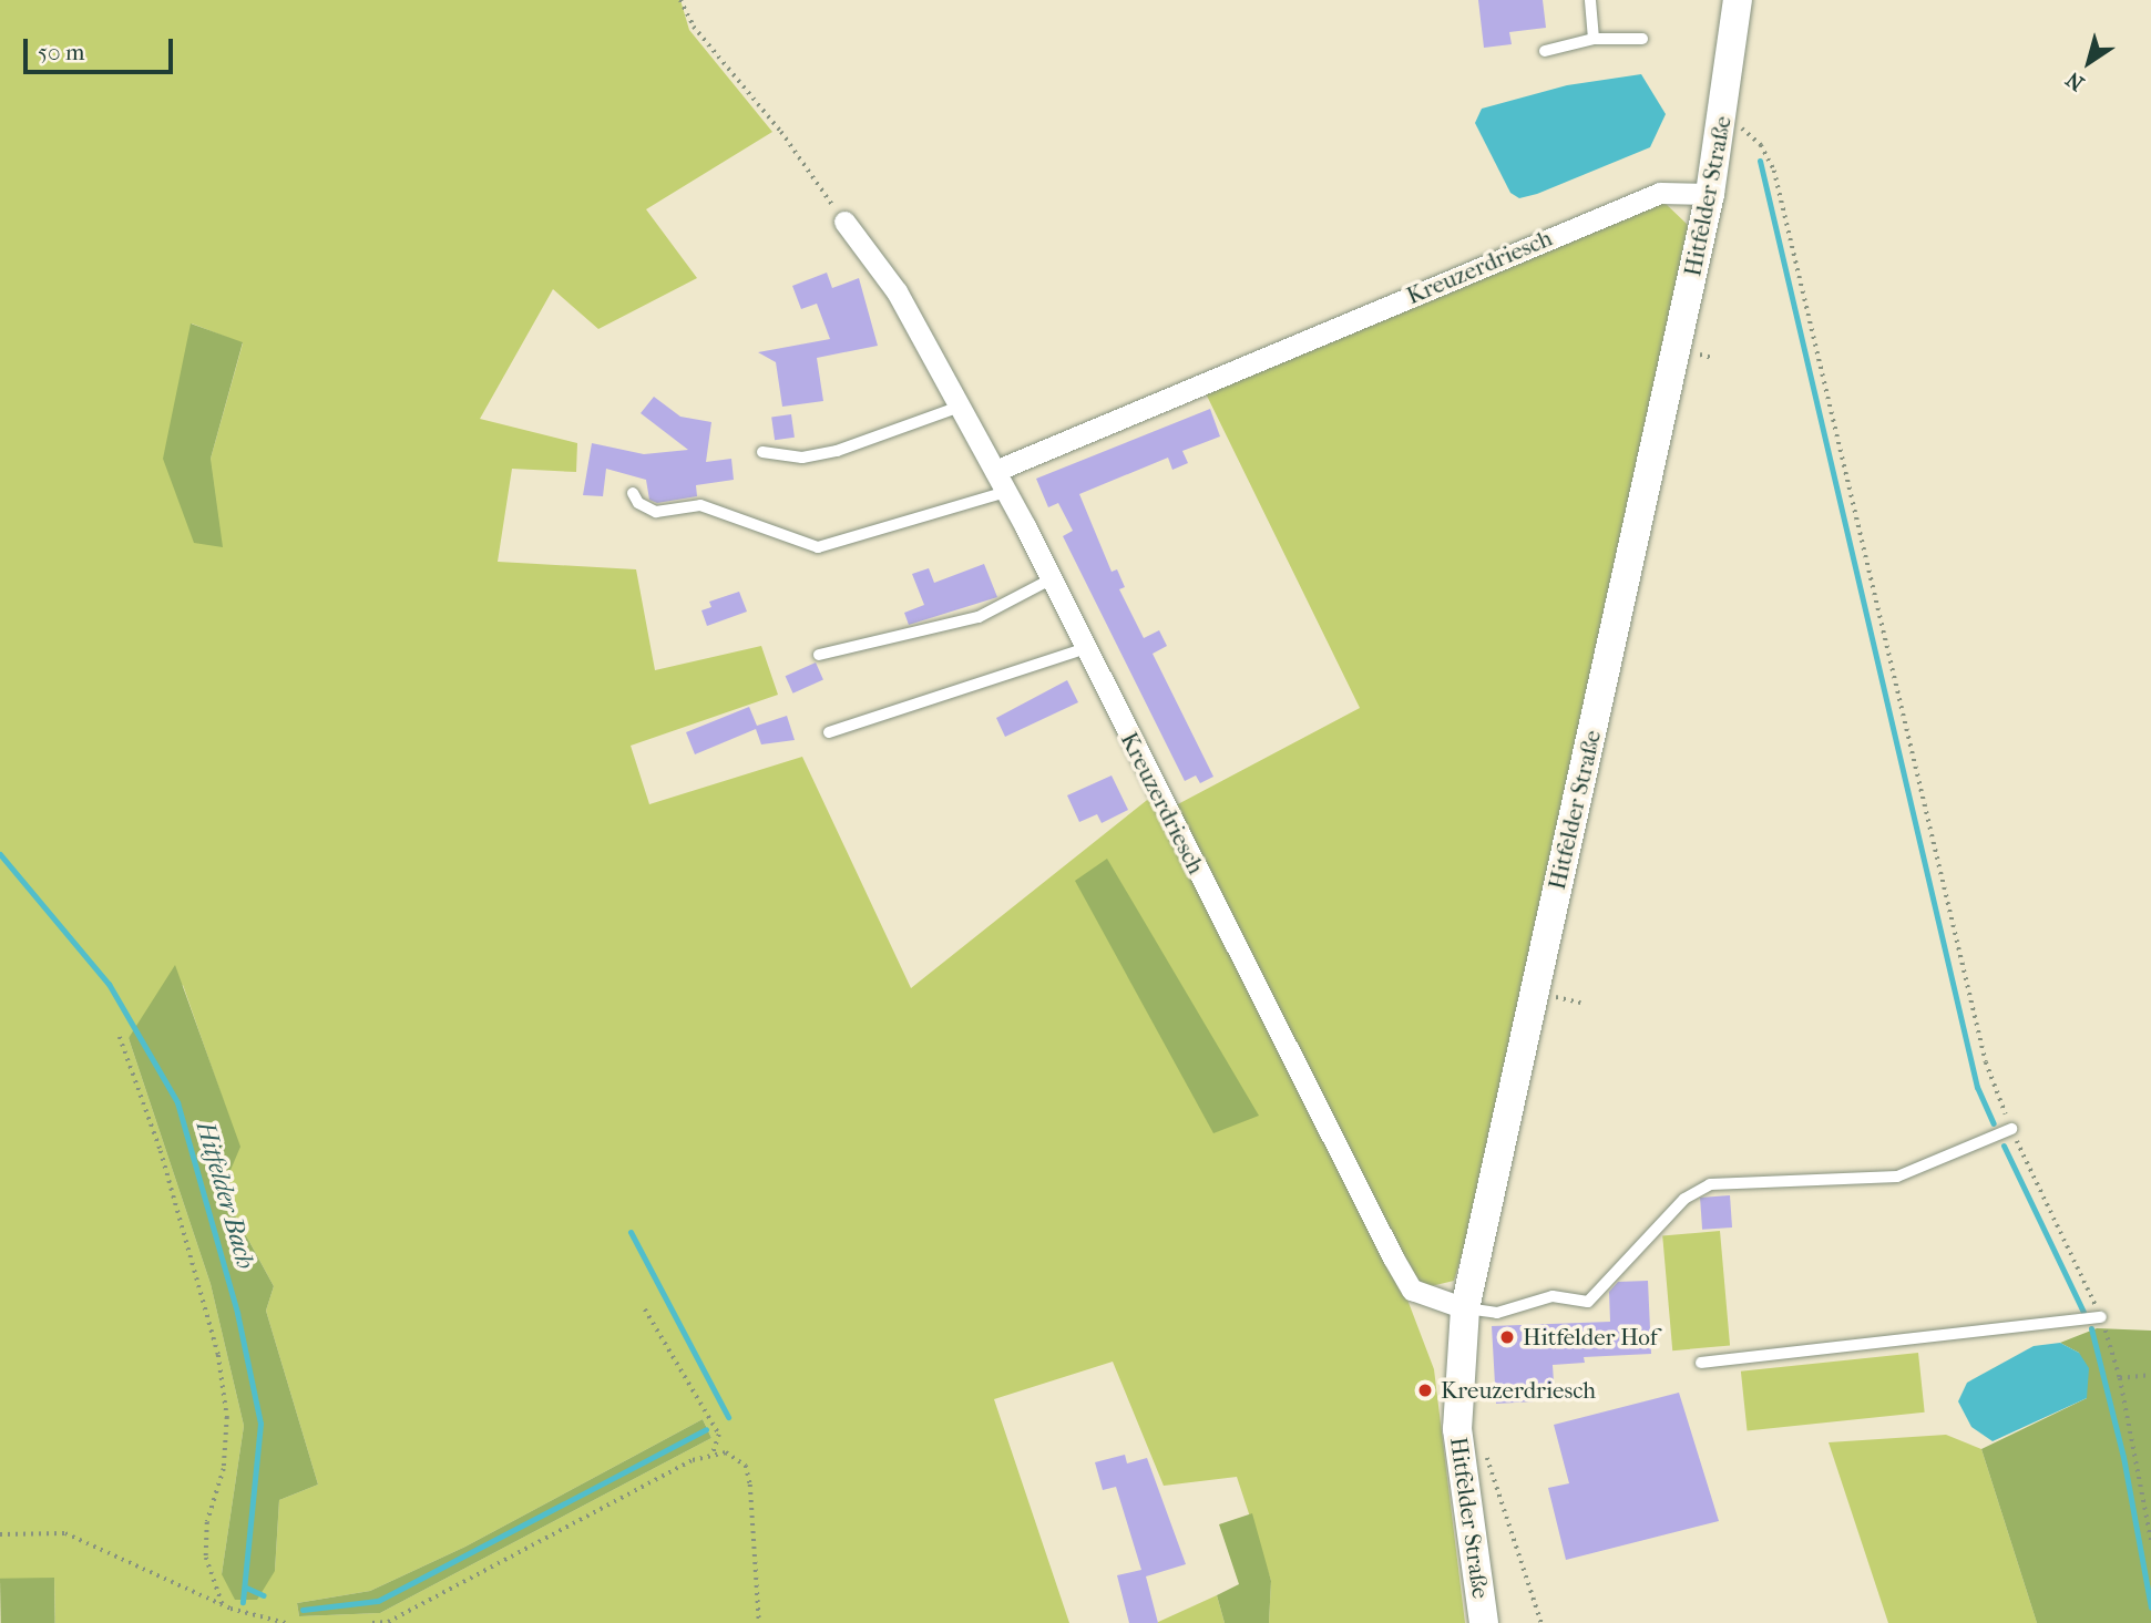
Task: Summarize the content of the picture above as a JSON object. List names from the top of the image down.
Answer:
{
  "streets": {
    "main road": ["Hitfelder Straße"],
    "street": ["Kreuzerdriesch"]
  },
  "crossings": [
    ["Hitfelder Straße", "Kreuzerdriesch"]
  ],
  "water": ["Hitfelder Bach"],
  "places": ["Hitfelder Hof", "Kreuzerdriesch"],
  "scale_bar": "50 m",
  "north": "bottom left"
}
